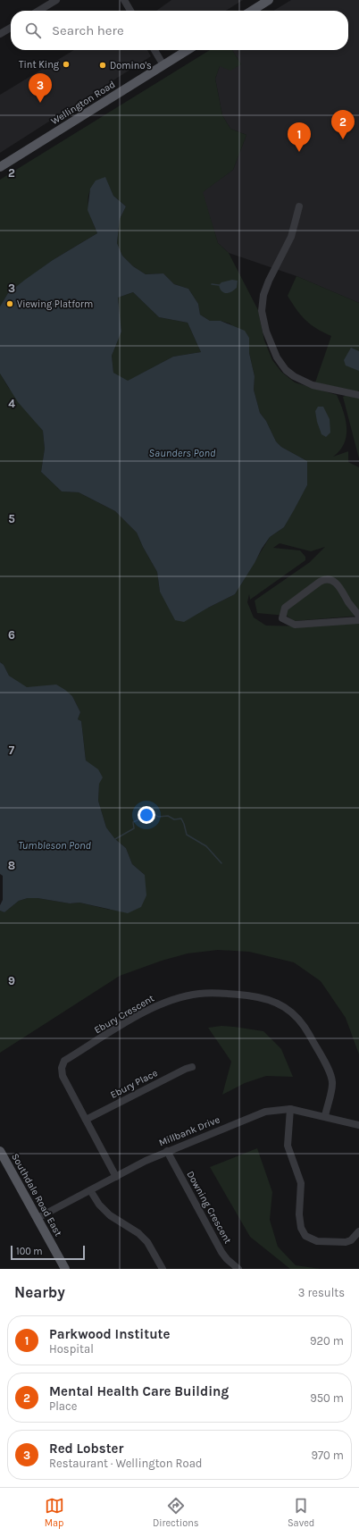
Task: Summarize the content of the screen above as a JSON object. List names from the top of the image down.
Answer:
{
  "streets": {
    "main road": ["Wellington Road", "Southdale Road East"],
    "street": [
      "Ebury Crescent",
      "Ebury Place",
      "Millbank Drive",
      "Downing Crescent"
    ]
  },
  "crossings": [
    ["Ebury Crescent", "Ebury Place"],
    ["Ebury Crescent", "Millbank Drive"],
    ["Millbank Drive", "Southdale Road East"],
    ["Millbank Drive", "Downing Crescent"]
  ],
  "water": ["Saunders Pond", "Tumbleson Pond"],
  "places": ["Tint King", "Domino's", "Viewing Platform"],
  "scale_bar": "100 m",
  "page": {
    "search": "Search here",
    "pins": ["3", "2", "1"],
    "scale": "100 m",
    "heading": ["Nearby", "3 results"],
    "list": [
      {
        "mark": "1",
        "name": "Parkwood Institute",
        "note": "Hospital",
        "value": "920 m"
      },
      {
        "mark": "2",
        "name": "Mental Health Care Building",
        "note": "Place",
        "value": "950 m"
      },
      {
        "mark": "3",
        "name": "Red Lobster",
        "note": "Restaurant · Wellington Road",
        "value": "970 m"
      }
    ],
    "nav": ["Map", "Directions", "Saved"]
  },
  "grid": {
    "rows": [
      "2",
      "3",
      "4",
      "5",
      "6",
      "7",
      "8",
      "9"
    ]
  }
}
